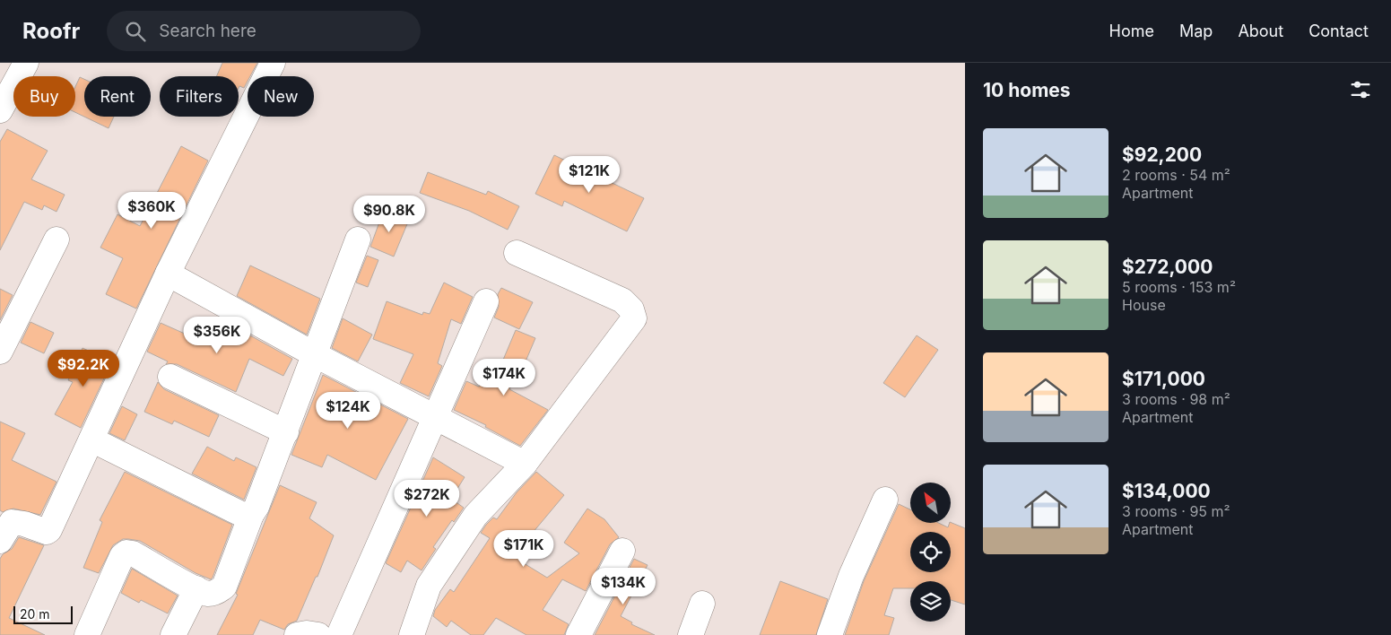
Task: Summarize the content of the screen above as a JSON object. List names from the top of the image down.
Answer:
{
  "scale_bar": "20 m",
  "north": "top left",
  "page": {
    "header": "Roofr",
    "search": "Search here",
    "nav": [
      "Home",
      "Map",
      "About",
      "Contact"
    ],
    "heading": "10 homes",
    "chip": [
      "Buy",
      "Rent",
      "Filters",
      "New"
    ],
    "list": [
      {
        "name": "$92,200",
        "note": "2 rooms · 54 m² · Apartment"
      },
      {
        "name": "$272,000",
        "note": "5 rooms · 153 m² · House"
      },
      {
        "name": "$171,000",
        "note": "3 rooms · 98 m² · Apartment"
      },
      {
        "name": "$134,000",
        "note": "3 rooms · 95 m² · Apartment"
      }
    ],
    "price": [
      "$121K",
      "$360K",
      "$90.8K",
      "$356K",
      "$92.2K",
      "$174K",
      "$124K",
      "$272K",
      "$171K",
      "$134K"
    ],
    "scale": "20 m"
  }
}
